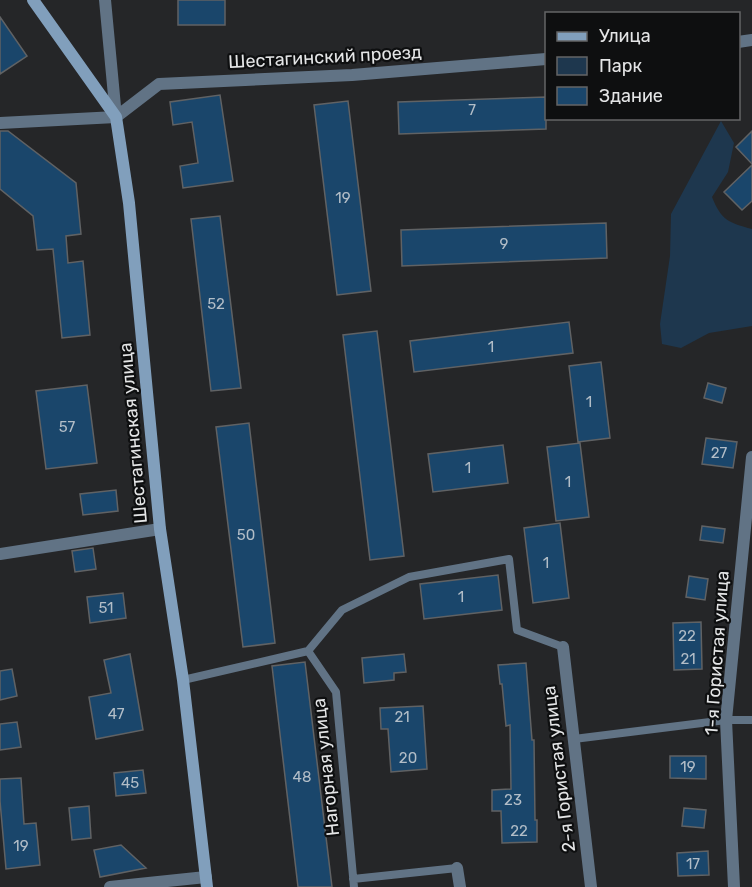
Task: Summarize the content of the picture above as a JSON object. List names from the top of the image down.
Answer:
{
  "streets": {
    "main road": ["Шестагинская улица"],
    "street": ["Шестагинский проезд", "1-я Гористая улица", "2-я Гористая улица"],
    "lane": ["Нагорная улица"]
  },
  "crossings": [
    ["Шестагинский проезд", "Шестагинская улица"]
  ],
  "house_numbers": [
    "7",
    "19",
    "9",
    "52",
    "1",
    "1",
    "57",
    "27",
    "1",
    "1",
    "50",
    "1",
    "1",
    "51",
    "22",
    "21",
    "47",
    "21",
    "20",
    "19",
    "48",
    "45",
    "23",
    "22",
    "19",
    "17"
  ],
  "legend": ["Улица", "Парк", "Здание"]
}
